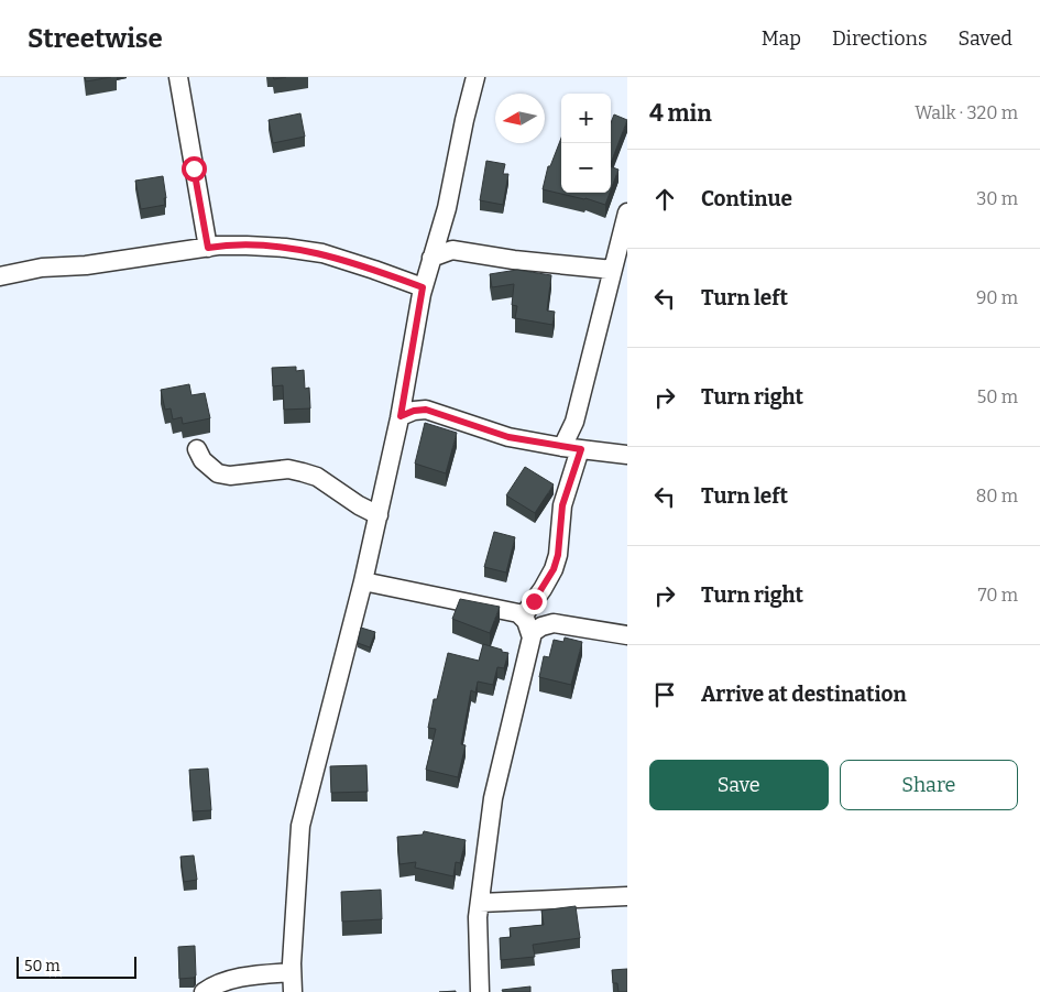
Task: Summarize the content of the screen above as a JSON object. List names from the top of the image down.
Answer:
{
  "scale_bar": "50 m",
  "north": "left",
  "page": {
    "header": "Streetwise",
    "nav": ["Map", "Directions", "Saved"],
    "heading": ["4 min", "Walk · 320 m"],
    "map_buttons": ["+", "−"],
    "list": [
      ["Continue", "30 m"],
      ["Turn left", "90 m"],
      ["Turn right", "50 m"],
      ["Turn left", "80 m"],
      ["Turn right", "70 m"],
      "Arrive at destination"
    ],
    "buttons": ["Save", "Share"],
    "scale": "50 m"
  }
}
